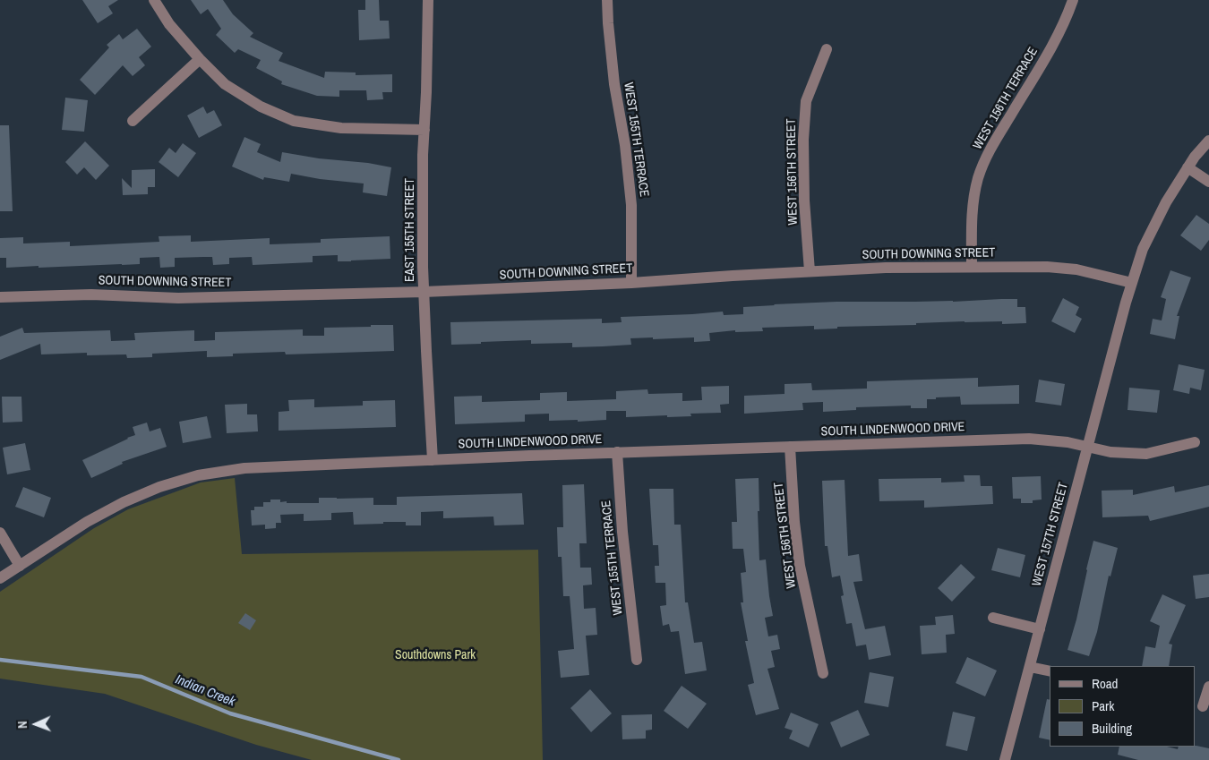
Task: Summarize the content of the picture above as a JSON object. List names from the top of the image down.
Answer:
{
  "streets": {
    "street": [
      "WEST 156TH TERRACE",
      "WEST 155TH TERRACE",
      "WEST 156TH STREET",
      "EAST 155TH STREET",
      "SOUTH DOWNING STREET",
      "SOUTH LINDENWOOD DRIVE",
      "WEST 157TH STREET"
    ]
  },
  "crossings": [
    ["WEST 156TH TERRACE", "SOUTH DOWNING STREET"],
    ["WEST 155TH TERRACE", "SOUTH DOWNING STREET"],
    ["WEST 155TH TERRACE", "SOUTH LINDENWOOD DRIVE"],
    ["WEST 156TH STREET", "SOUTH DOWNING STREET"],
    ["WEST 156TH STREET", "SOUTH LINDENWOOD DRIVE"],
    ["EAST 155TH STREET", "SOUTH DOWNING STREET"],
    ["EAST 155TH STREET", "SOUTH LINDENWOOD DRIVE"],
    ["SOUTH LINDENWOOD DRIVE", "WEST 157TH STREET"]
  ],
  "water": ["Indian Creek"],
  "parks": ["Southdowns Park"],
  "legend": ["Road", "Park", "Building"],
  "north": "left"
}
